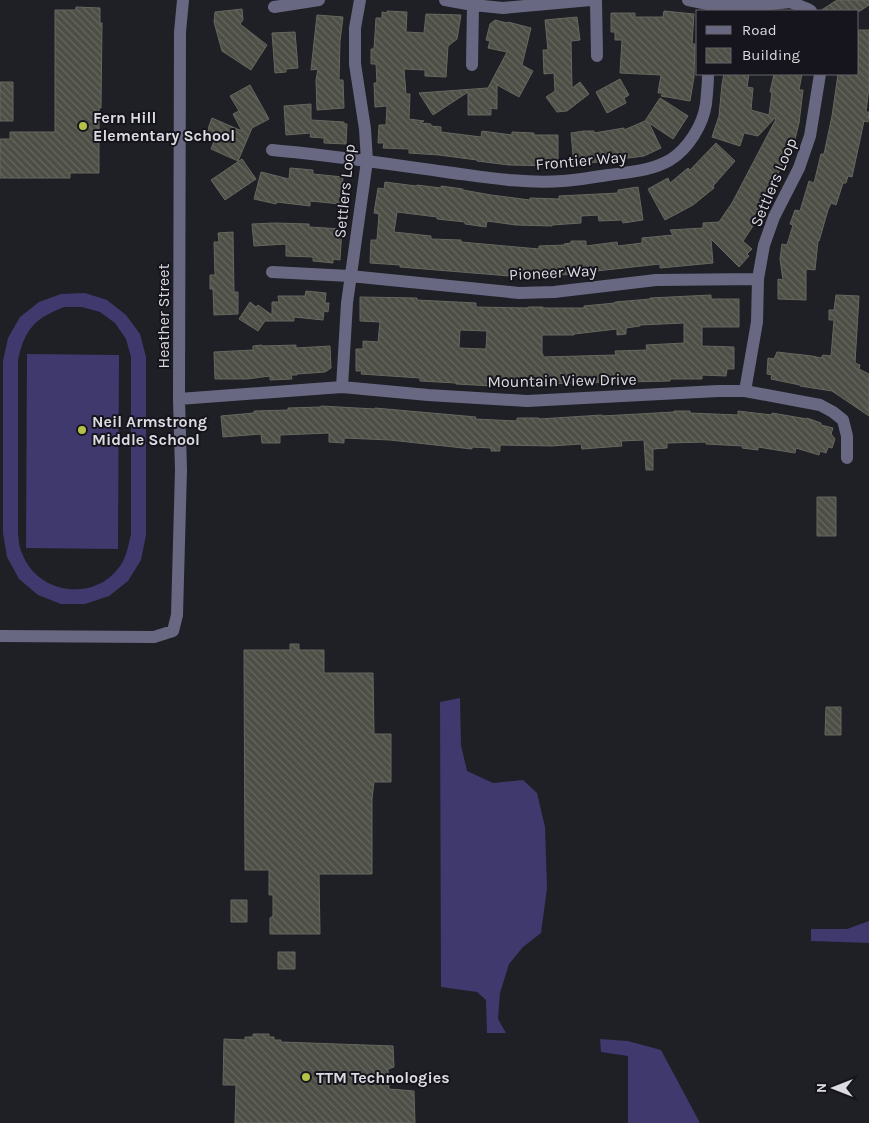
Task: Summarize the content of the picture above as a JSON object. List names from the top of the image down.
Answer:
{
  "streets": {
    "street": [
      "Frontier Way",
      "Settlers Loop",
      "Pioneer Way",
      "Heather Street",
      "Mountain View Drive"
    ]
  },
  "crossings": [
    ["Frontier Way", "Settlers Loop"],
    ["Settlers Loop", "Pioneer Way"],
    ["Settlers Loop", "Mountain View Drive"],
    ["Heather Street", "Mountain View Drive"]
  ],
  "places": ["Fern Hill Elementary School", "Neil Armstrong Middle School", "TTM Technologies"],
  "legend": ["Road", "Building"],
  "north": "left"
}
